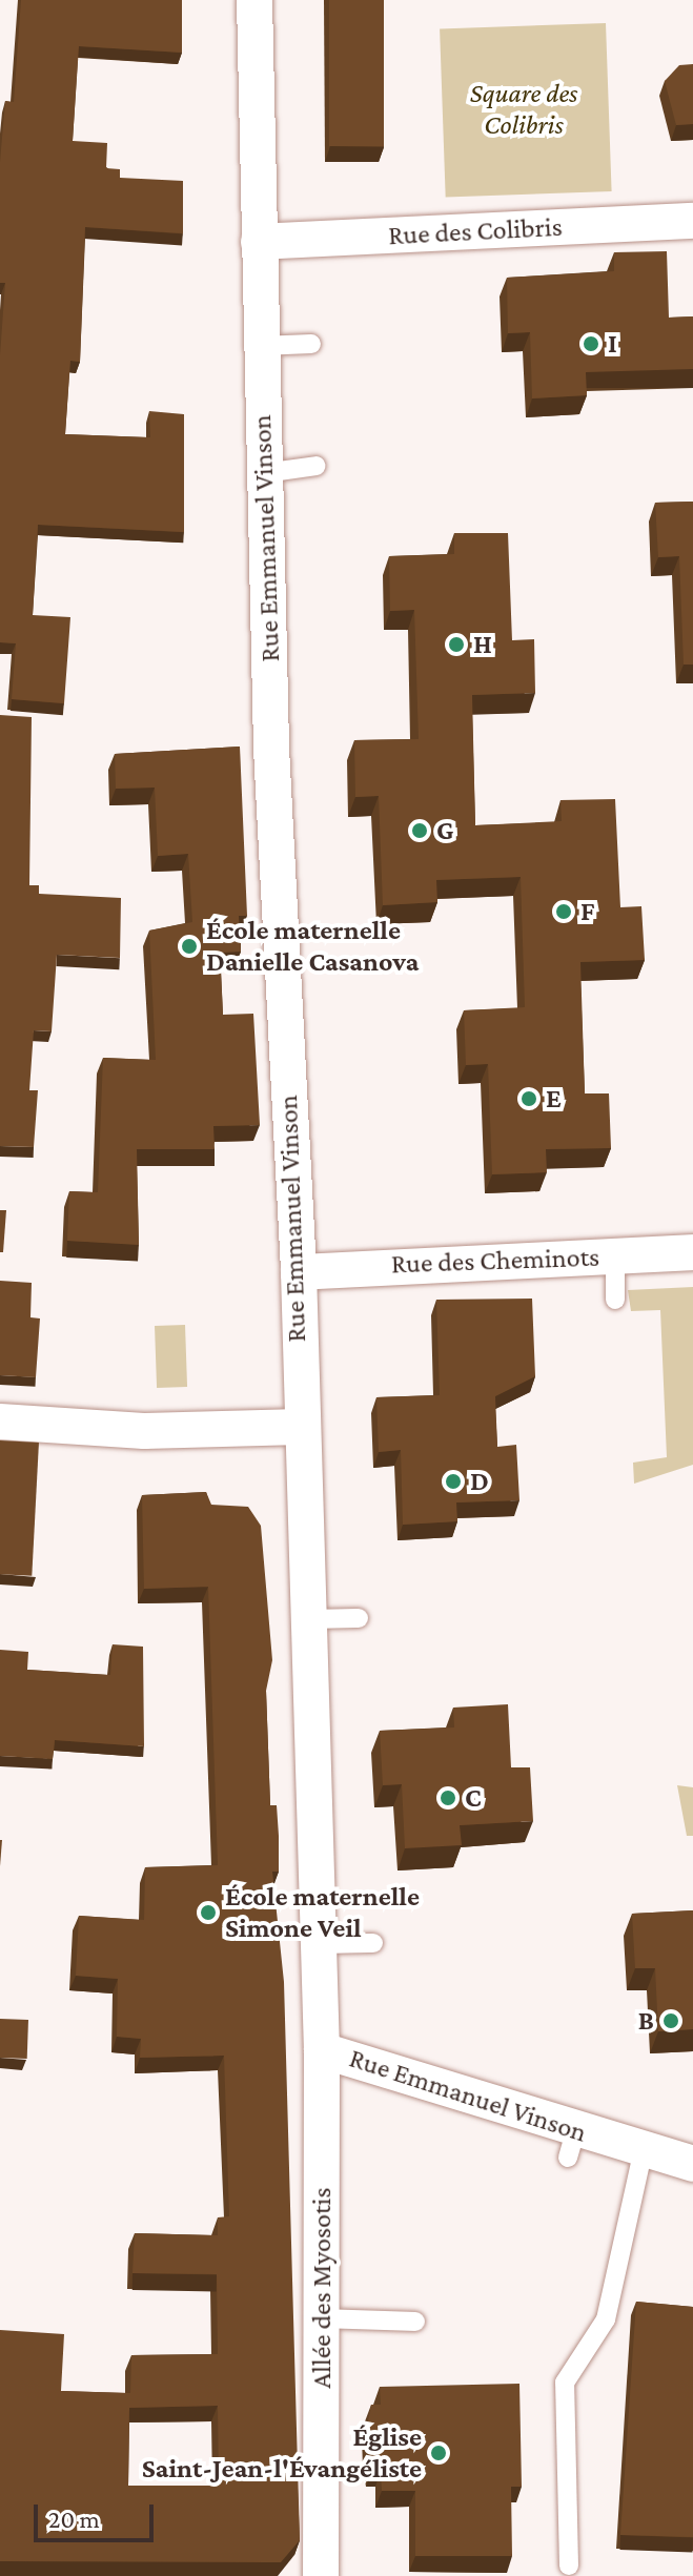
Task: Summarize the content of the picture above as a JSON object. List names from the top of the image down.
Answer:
{
  "streets": {
    "street": [
      "Rue des Colibris",
      "Rue Emmanuel Vinson",
      "Rue des Cheminots",
      "Allée des Myosotis"
    ]
  },
  "crossings": [
    ["Rue des Colibris", "Rue Emmanuel Vinson"],
    ["Rue Emmanuel Vinson", "Rue des Cheminots"],
    ["Rue Emmanuel Vinson", "Allée des Myosotis"]
  ],
  "parks": ["Square des Colibris"],
  "places": [
    "I",
    "H",
    "G",
    "F",
    "École maternelle Danielle Casanova",
    "E",
    "D",
    "C",
    "École maternelle Simone Veil",
    "B",
    "Église Saint-Jean-l'Évangéliste"
  ],
  "scale_bar": "20 m"
}
